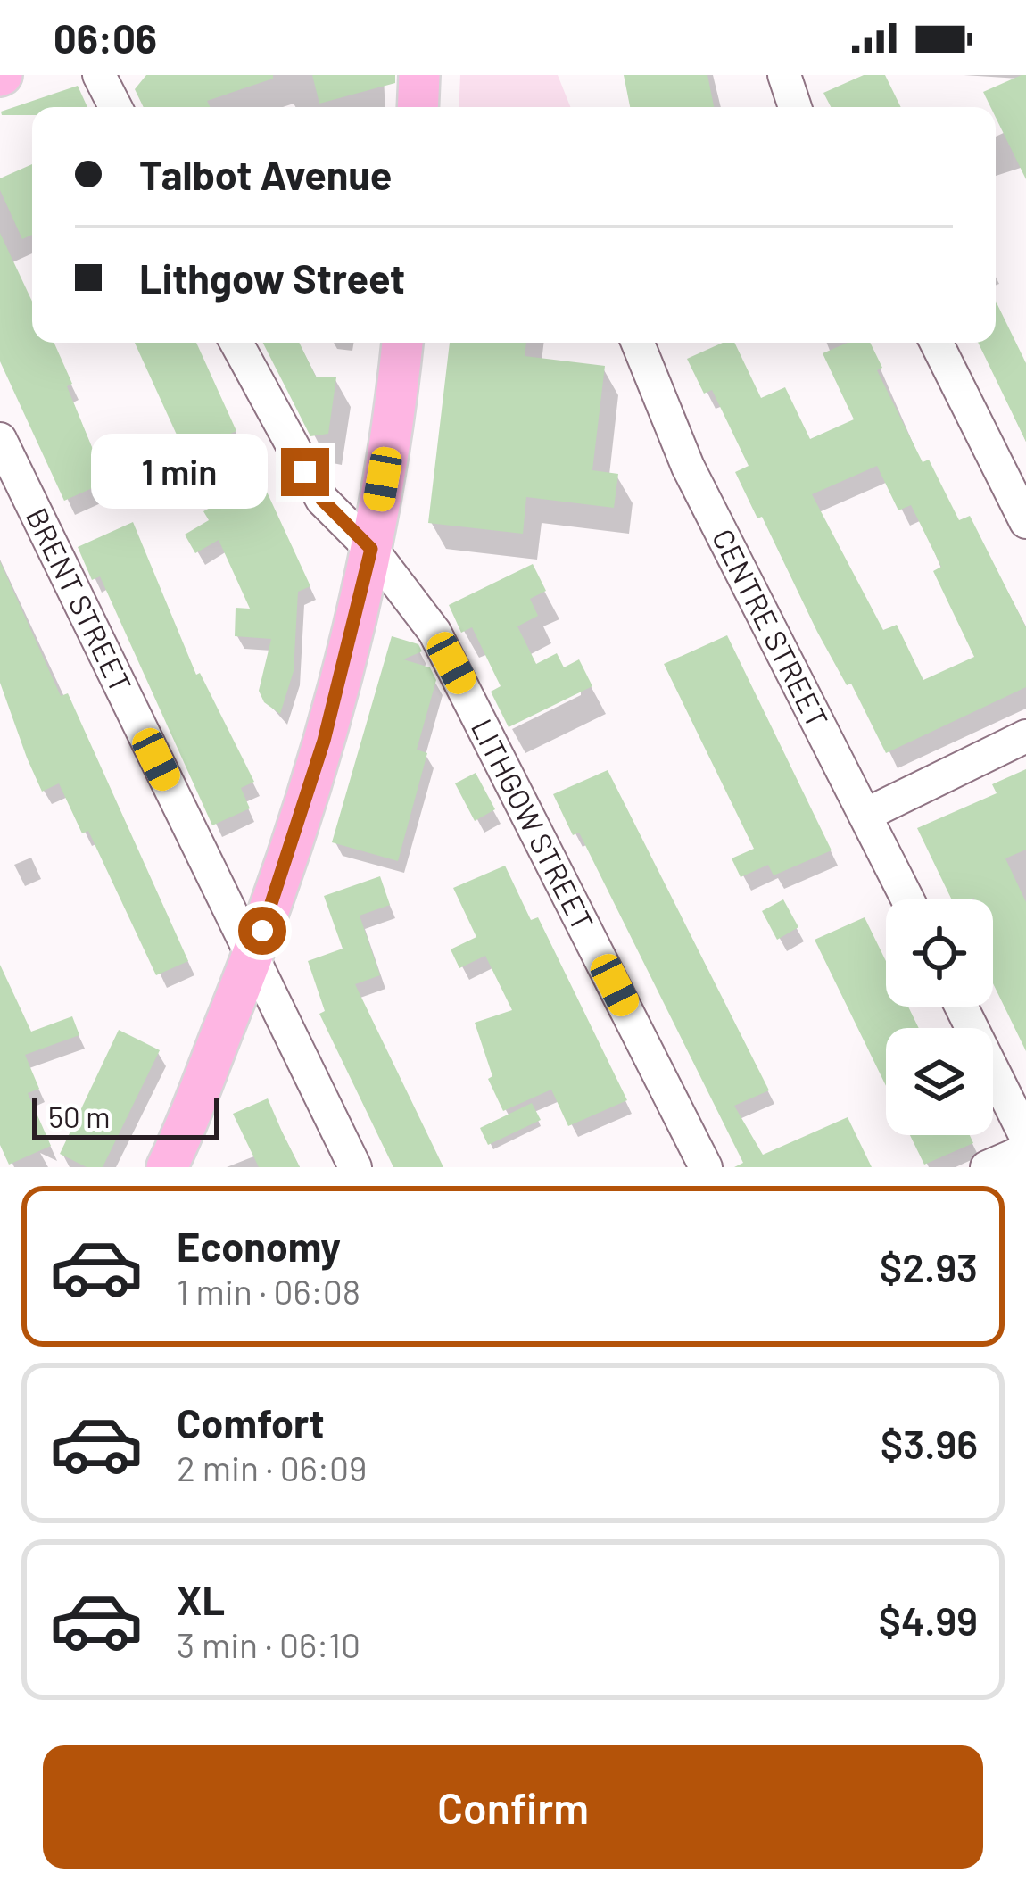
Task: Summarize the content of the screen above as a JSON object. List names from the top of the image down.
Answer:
{
  "streets": {
    "street": ["BRENT STREET", "CENTRE STREET", "LITHGOW STREET"]
  },
  "scale_bar": "50 m",
  "page": {
    "status": "06:06",
    "banner": ["Talbot Avenue", "Lithgow Street"],
    "bubble": "1 min",
    "scale": "50 m",
    "list": [
      {
        "name": "Economy",
        "note": "1 min · 06:08",
        "value": "$2.93"
      },
      {
        "name": "Comfort",
        "note": "2 min · 06:09",
        "value": "$3.96"
      },
      {
        "name": "XL",
        "note": "3 min · 06:10",
        "value": "$4.99"
      }
    ],
    "buttons": "Confirm"
  }
}
